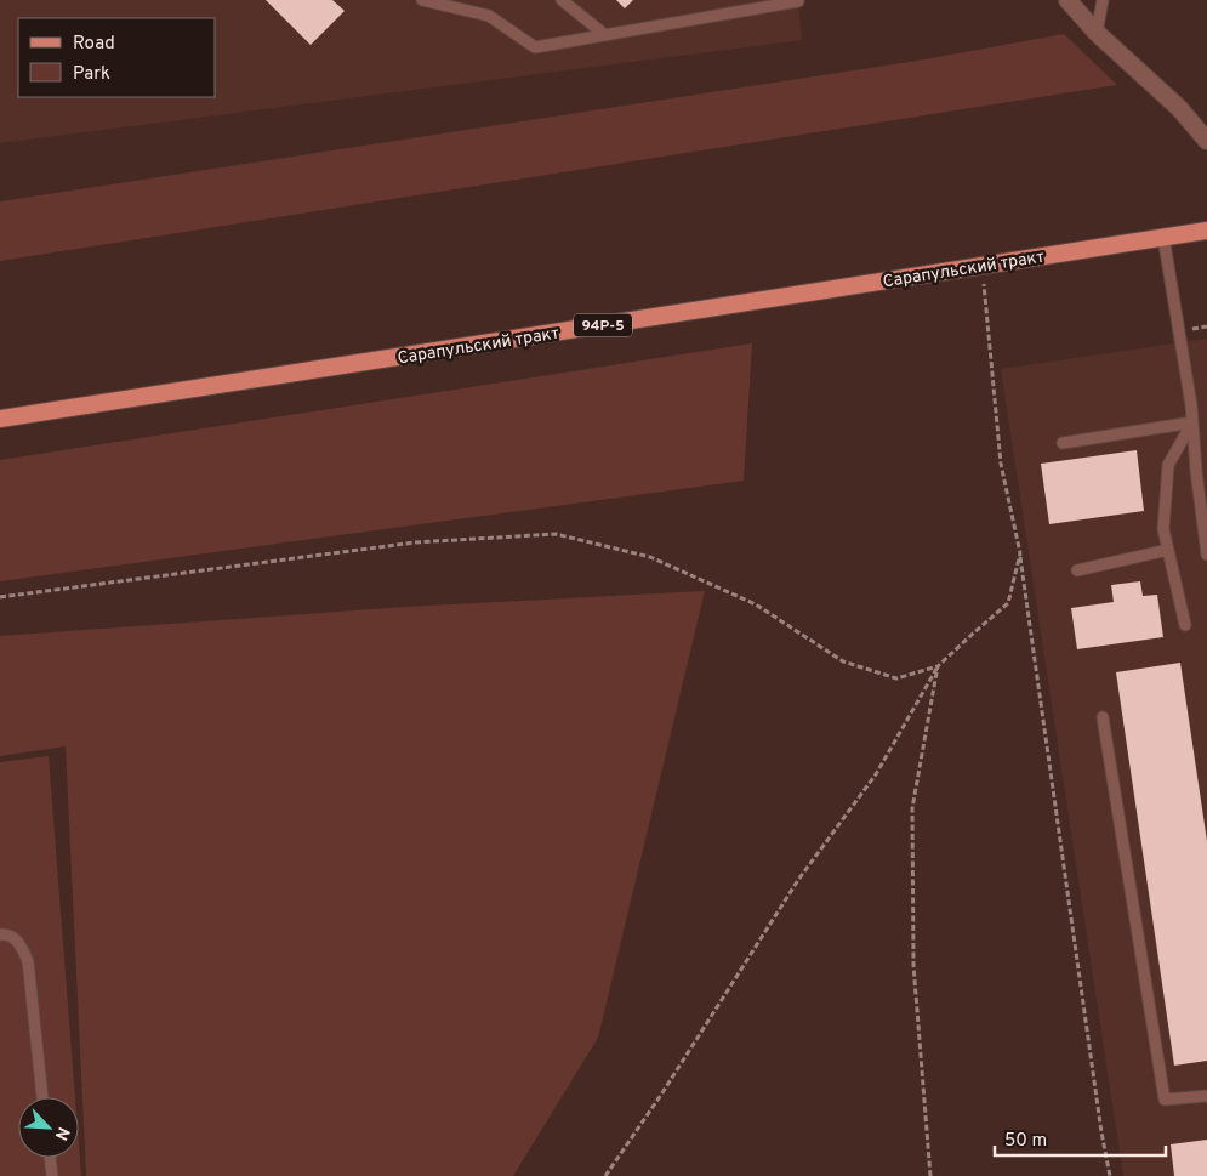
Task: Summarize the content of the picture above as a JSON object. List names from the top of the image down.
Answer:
{
  "streets": {
    "main road": ["Сарапульский тракт", "94Р-5"]
  },
  "legend": ["Road", "Park"],
  "scale_bar": "50 m",
  "north": "bottom right"
}
